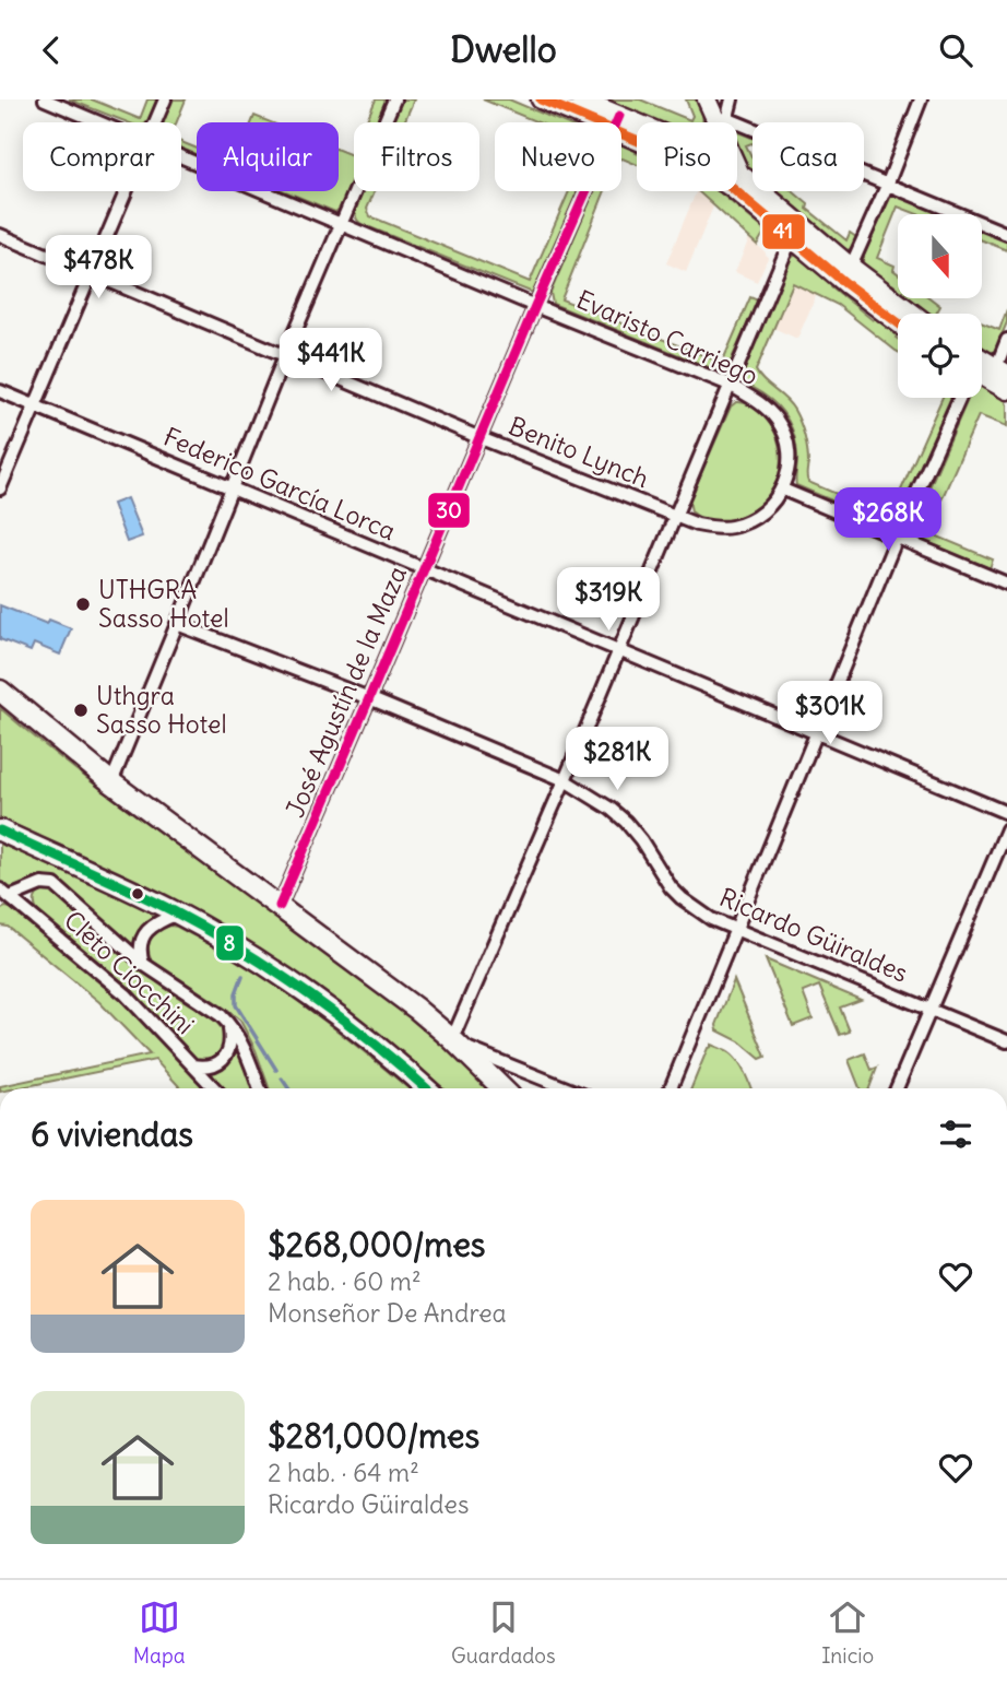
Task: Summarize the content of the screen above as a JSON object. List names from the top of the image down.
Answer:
{
  "streets": {
    "street": [
      "Evaristo Carriego",
      "Benito Lynch",
      "Federico García Lorca",
      "José Agustín de la Maza",
      "Ricardo Güiraldes",
      "Cleto Ciocchini"
    ]
  },
  "crossings": [
    ["Evaristo Carriego", "Benito Lynch"],
    ["Evaristo Carriego", "José Agustín de la Maza"],
    ["Benito Lynch", "José Agustín de la Maza"],
    ["Federico García Lorca", "José Agustín de la Maza"],
    ["José Agustín de la Maza", "Ricardo Güiraldes"]
  ],
  "places": ["UTHGRA Sasso Hotel", "Uthgra Sasso Hotel"],
  "lines": ["transit line 41", "transit line 30", "transit line 8"],
  "north": "bottom",
  "page": {
    "header": "Dwello",
    "chip": [
      "Comprar",
      "Alquilar",
      "Filtros",
      "Nuevo",
      "Piso",
      "Casa"
    ],
    "price": [
      "$478K",
      "$441K",
      "$268K",
      "$319K",
      "$301K",
      "$281K"
    ],
    "heading": "6 viviendas",
    "list": [
      {
        "name": "$268,000/mes",
        "note": "2 hab. · 60 m² · Monseñor De Andrea"
      },
      {
        "name": "$281,000/mes",
        "note": "2 hab. · 64 m² · Ricardo Güiraldes"
      }
    ],
    "tabs": ["Mapa", "Guardados", "Inicio"]
  }
}
